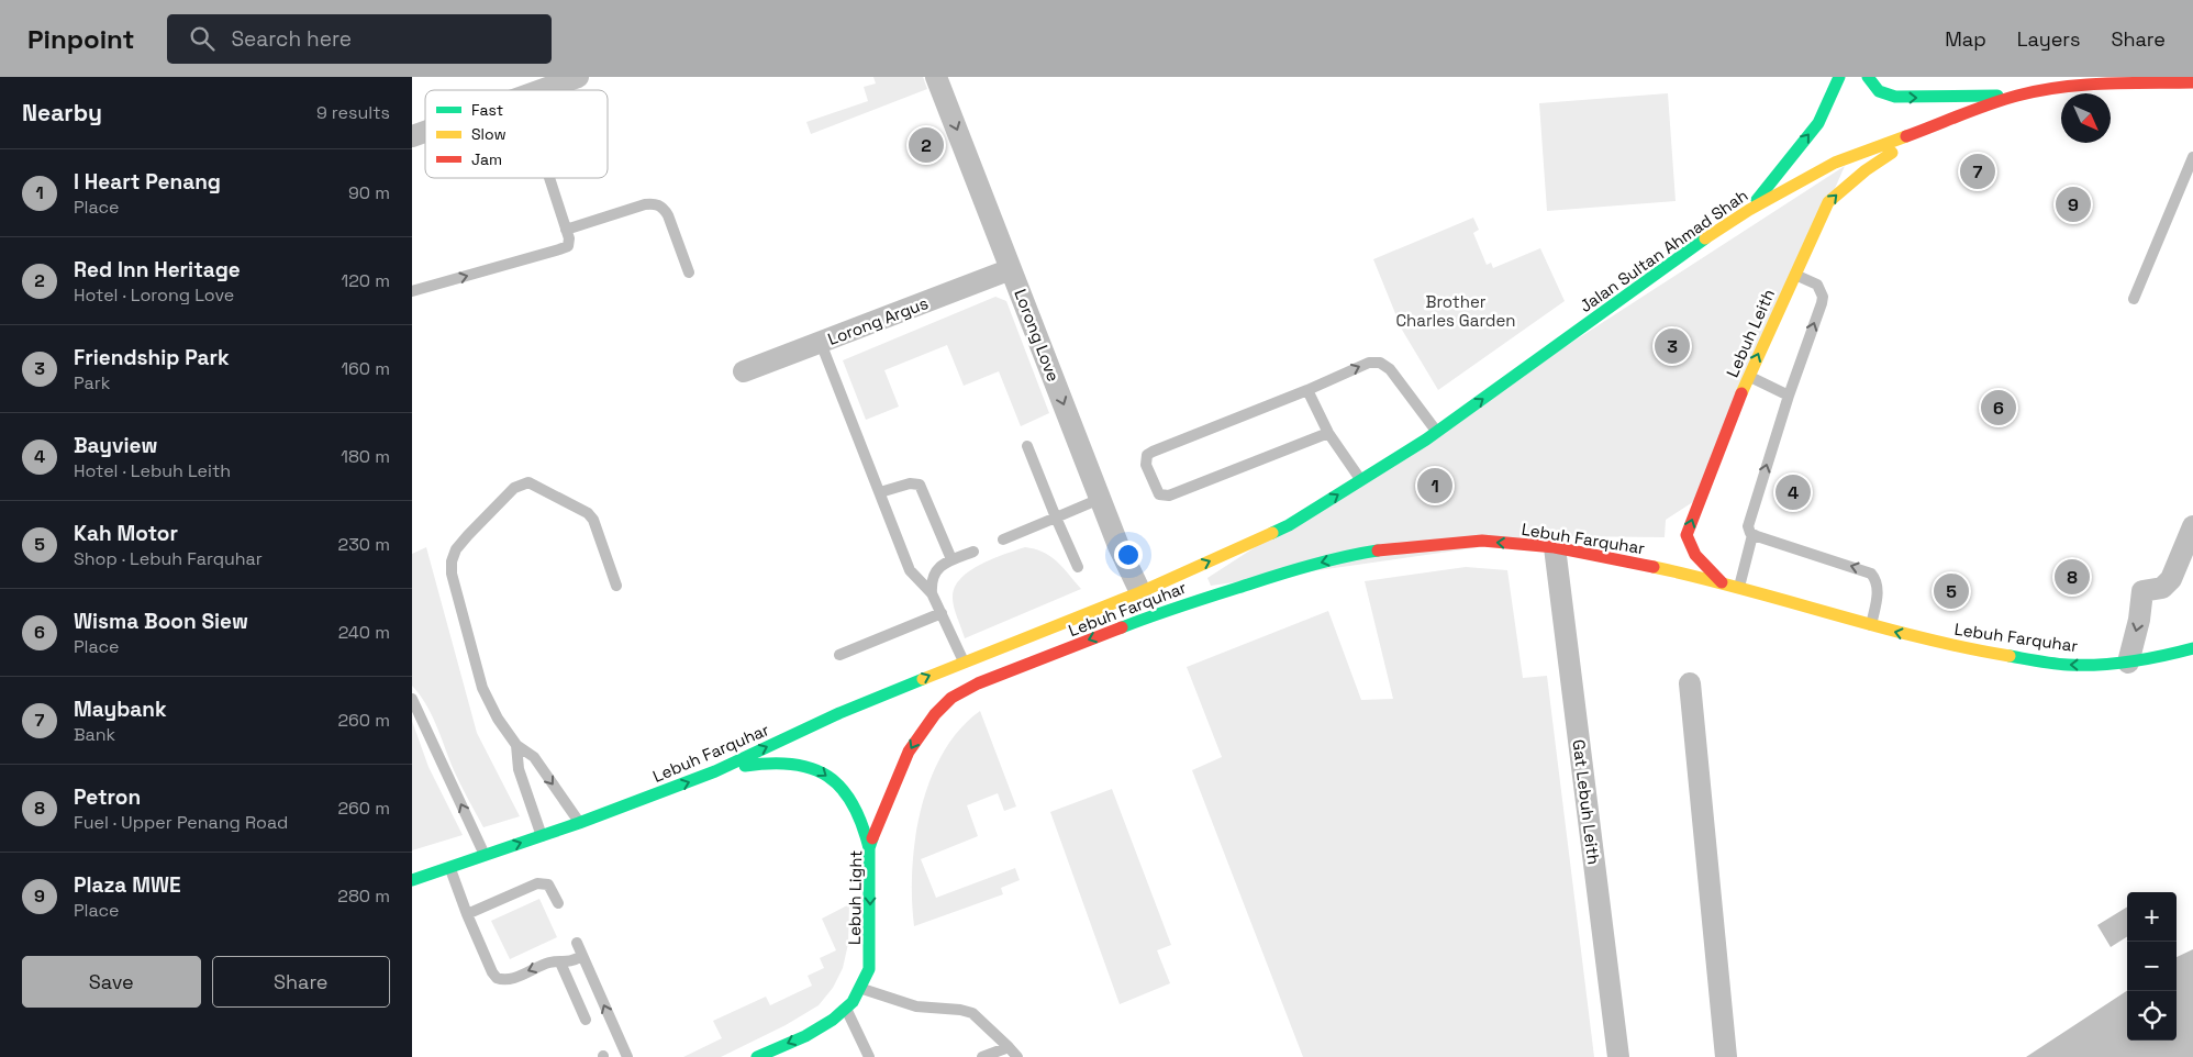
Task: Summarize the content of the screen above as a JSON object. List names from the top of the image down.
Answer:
{
  "streets": {
    "main road": [
      "Jalan Sultan Ahmad Shah",
      "Lebuh Leith",
      "Lebuh Farquhar",
      "Lebuh Light"
    ],
    "street": ["Lorong Argus", "Lorong Love", "Gat Lebuh Leith"]
  },
  "crossings": [
    ["Jalan Sultan Ahmad Shah", "Lebuh Leith"],
    ["Jalan Sultan Ahmad Shah", "Lebuh Farquhar"],
    ["Lorong Argus", "Lorong Love"],
    ["Lebuh Leith", "Lebuh Farquhar"],
    ["Lorong Love", "Lebuh Farquhar"],
    ["Lebuh Farquhar", "Gat Lebuh Leith"],
    ["Lebuh Farquhar", "Lebuh Light"]
  ],
  "one_way": [
    "Jalan Sultan Ahmad Shah",
    "Lebuh Leith",
    "Lorong Love",
    "Lebuh Light"
  ],
  "parks": ["Brother Charles Garden"],
  "legend": ["Fast", "Slow", "Jam"],
  "north": "bottom right",
  "page": {
    "header": "Pinpoint",
    "search": "Search here",
    "nav": ["Map", "Layers", "Share"],
    "heading": ["Nearby", "9 results"],
    "pins": [
      "2",
      "7",
      "9",
      "3",
      "6",
      "1",
      "4",
      "8",
      "5"
    ],
    "list": [
      {
        "mark": "1",
        "name": "I Heart Penang",
        "note": "Place",
        "value": "90 m"
      },
      {
        "mark": "2",
        "name": "Red Inn Heritage",
        "note": "Hotel · Lorong Love",
        "value": "120 m"
      },
      {
        "mark": "3",
        "name": "Friendship Park",
        "note": "Park",
        "value": "160 m"
      },
      {
        "mark": "4",
        "name": "Bayview",
        "note": "Hotel · Lebuh Leith",
        "value": "180 m"
      },
      {
        "mark": "5",
        "name": "Kah Motor",
        "note": "Shop · Lebuh Farquhar",
        "value": "230 m"
      },
      {
        "mark": "6",
        "name": "Wisma Boon Siew",
        "note": "Place",
        "value": "240 m"
      },
      {
        "mark": "7",
        "name": "Maybank",
        "note": "Bank",
        "value": "260 m"
      },
      {
        "mark": "8",
        "name": "Petron",
        "note": "Fuel · Upper Penang Road",
        "value": "260 m"
      },
      {
        "mark": "9",
        "name": "Plaza MWE",
        "note": "Place",
        "value": "280 m"
      }
    ],
    "map_buttons": ["+", "−"],
    "buttons": ["Save", "Share"]
  }
}
